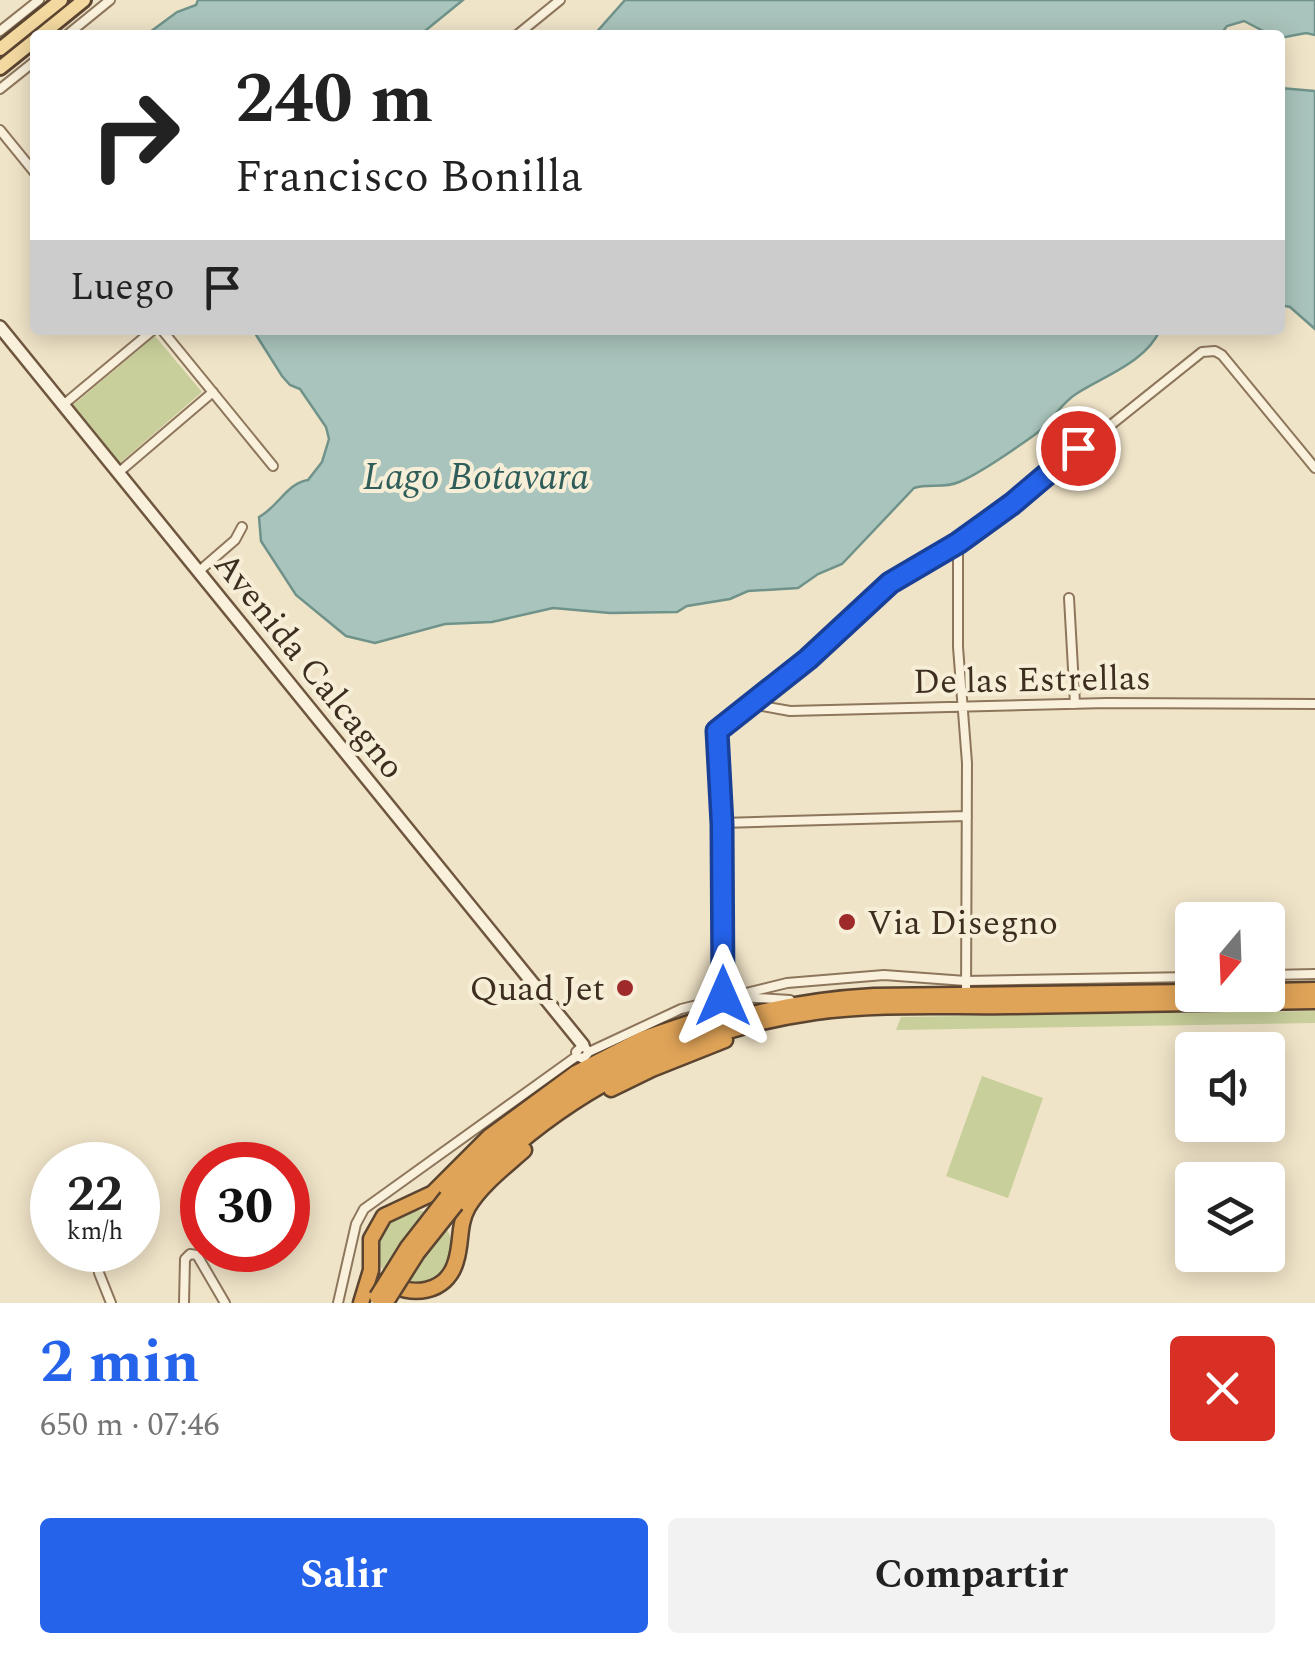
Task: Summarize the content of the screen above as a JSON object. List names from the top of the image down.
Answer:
{
  "streets": {
    "street": ["Avenida Calcagno", "De las Estrellas"]
  },
  "water": ["Lago Botavara"],
  "places": ["Via Disegno", "Quad Jet"],
  "north": "bottom",
  "page": {
    "turn": ["240 m", "Francisco Bonilla"],
    "then": "Luego",
    "speed": "22 km/h",
    "limit": "30",
    "heading": ["2 min", "650 m · 07:46"],
    "buttons": ["Salir", "Compartir"]
  }
}
